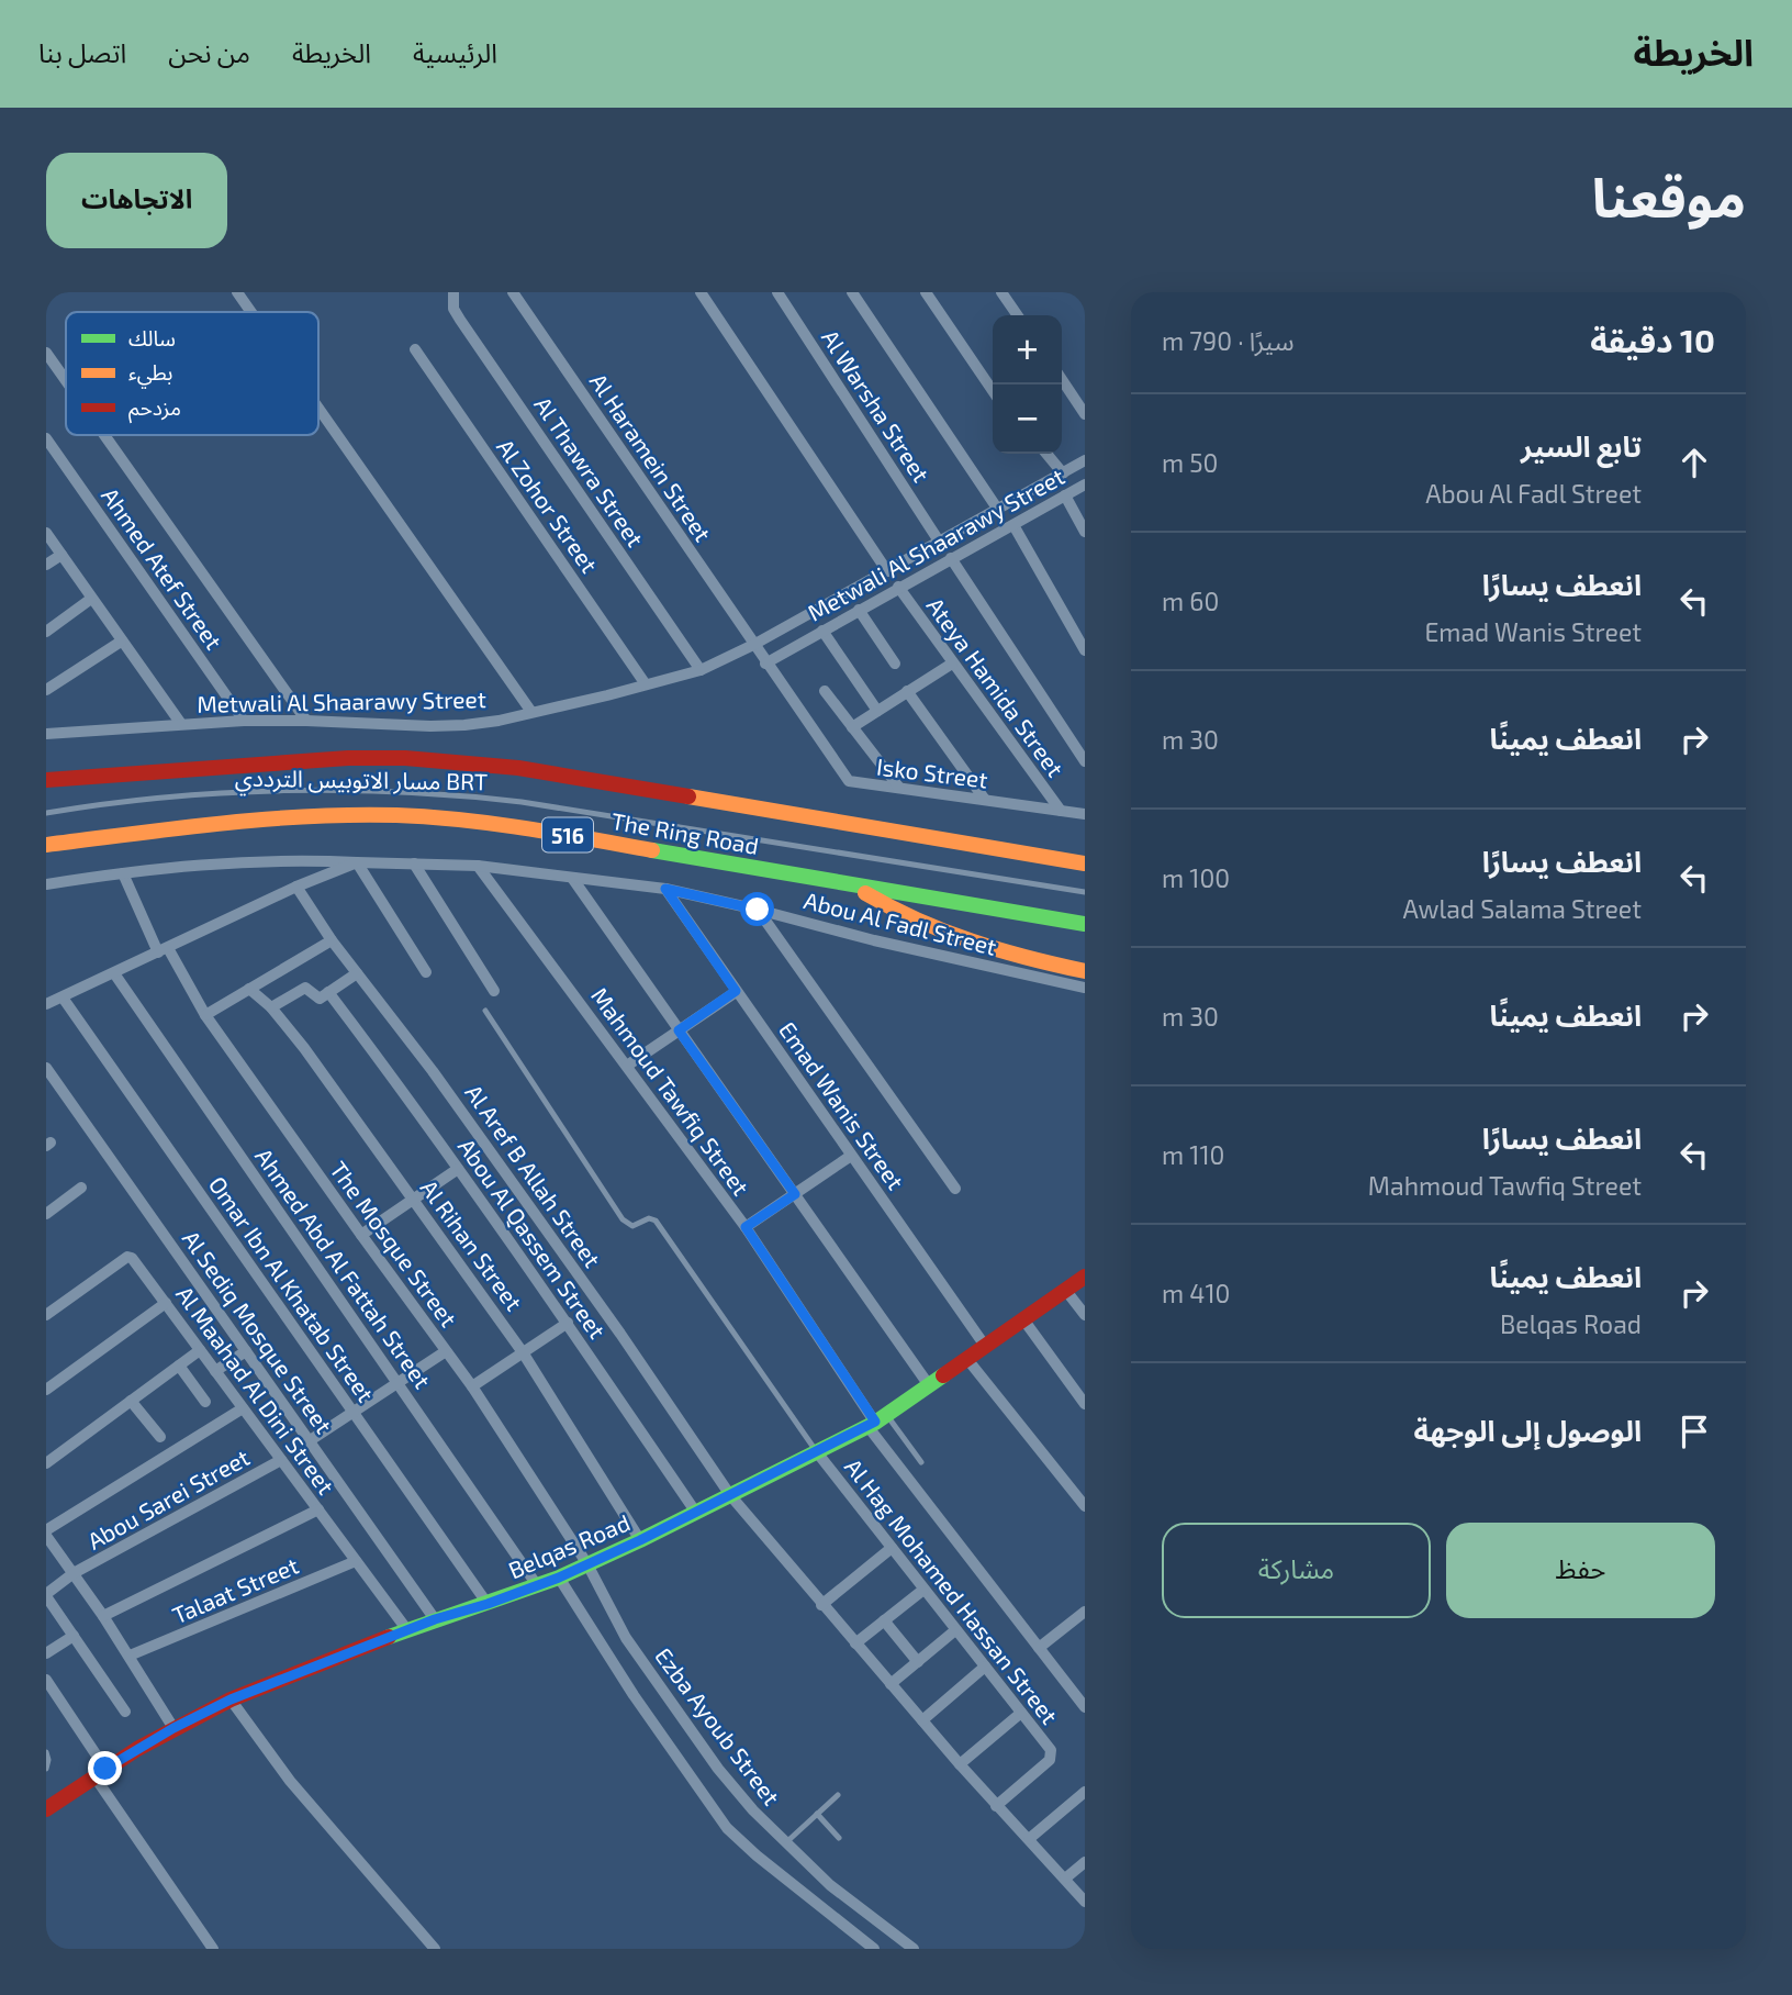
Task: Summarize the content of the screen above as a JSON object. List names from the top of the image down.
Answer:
{
  "streets": {
    "main road": ["The Ring Road", "516", "Belqas Road"],
    "street": [
      "Al Warsha Street",
      "Al Haramein Street",
      "Al Thawra Street",
      "Al Zohor Street",
      "Metwali Al Shaarawy Street",
      "Ahmed Atef Street",
      "Ateya Hamida Street",
      "Isko Street",
      "Abou Al Fadl Street",
      "Mahmoud Tawfiq Street",
      "Emad Wanis Street",
      "Al Aref B Allah Street",
      "Abou Al Qassem Street",
      "The Mosque Street",
      "Al Rihan Street",
      "Ahmed Abd Al Fattah Street",
      "Omar Ibn Al Khatab Street",
      "Al Sediq Mosque Street",
      "Al Maahad Al Dini Street",
      "Abou Sarei Street",
      "Talaat Street",
      "Al Hag Mohamed Hassan Street",
      "Ezba Ayoub Street"
    ],
    "lane": ["مسار الاتوبيس الترددي BRT"]
  },
  "crossings": [
    ["Al Warsha Street", "Metwali Al Shaarawy Street"],
    ["Al Haramein Street", "Metwali Al Shaarawy Street"],
    ["Al Haramein Street", "Isko Street"],
    ["Al Thawra Street", "Metwali Al Shaarawy Street"],
    ["Al Zohor Street", "Metwali Al Shaarawy Street"],
    ["Metwali Al Shaarawy Street", "Ahmed Atef Street"],
    ["Metwali Al Shaarawy Street", "Ateya Hamida Street"],
    ["Metwali Al Shaarawy Street", "Isko Street"],
    ["Ateya Hamida Street", "Isko Street"],
    ["Abou Al Fadl Street", "Mahmoud Tawfiq Street"],
    ["Abou Al Fadl Street", "Emad Wanis Street"],
    ["Abou Al Fadl Street", "The Mosque Street"],
    ["Mahmoud Tawfiq Street", "Belqas Road"],
    ["Emad Wanis Street", "Belqas Road"],
    ["Al Aref B Allah Street", "Belqas Road"],
    ["Al Aref B Allah Street", "Al Hag Mohamed Hassan Street"],
    ["Abou Al Qassem Street", "Belqas Road"],
    ["The Mosque Street", "Belqas Road"],
    ["The Mosque Street", "Ezba Ayoub Street"],
    ["Al Rihan Street", "Belqas Road"],
    ["Ahmed Abd Al Fattah Street", "Belqas Road"],
    ["Omar Ibn Al Khatab Street", "Belqas Road"],
    ["Al Sediq Mosque Street", "Belqas Road"],
    ["Al Maahad Al Dini Street", "Abou Sarei Street"],
    ["Al Maahad Al Dini Street", "Belqas Road"],
    ["Al Maahad Al Dini Street", "Talaat Street"],
    ["Belqas Road", "Al Hag Mohamed Hassan Street"],
    ["Belqas Road", "Ezba Ayoub Street"]
  ],
  "legend": ["سالك", "بطيء", "مزدحم"],
  "page": {
    "header": "الخريطة",
    "nav": [
      "الرئيسية",
      "الخريطة",
      "من نحن",
      "اتصل بنا"
    ],
    "title": "موقعنا",
    "buttons": [
      "الاتجاهات",
      ["حفظ", "مشاركة"]
    ],
    "heading": ["10 دقيقة", "سيرًا · 790 m"],
    "map_buttons": ["+", "−"],
    "list": [
      ["تابع السير", "Abou Al Fadl Street", "50 m"],
      ["انعطف يسارًا", "Emad Wanis Street", "60 m"],
      ["انعطف يمينًا", "30 m"],
      ["انعطف يسارًا", "Awlad Salama Street", "100 m"],
      ["انعطف يمينًا", "30 m"],
      ["انعطف يسارًا", "Mahmoud Tawfiq Street", "110 m"],
      ["انعطف يمينًا", "Belqas Road", "410 m"],
      "الوصول إلى الوجهة"
    ]
  }
}
